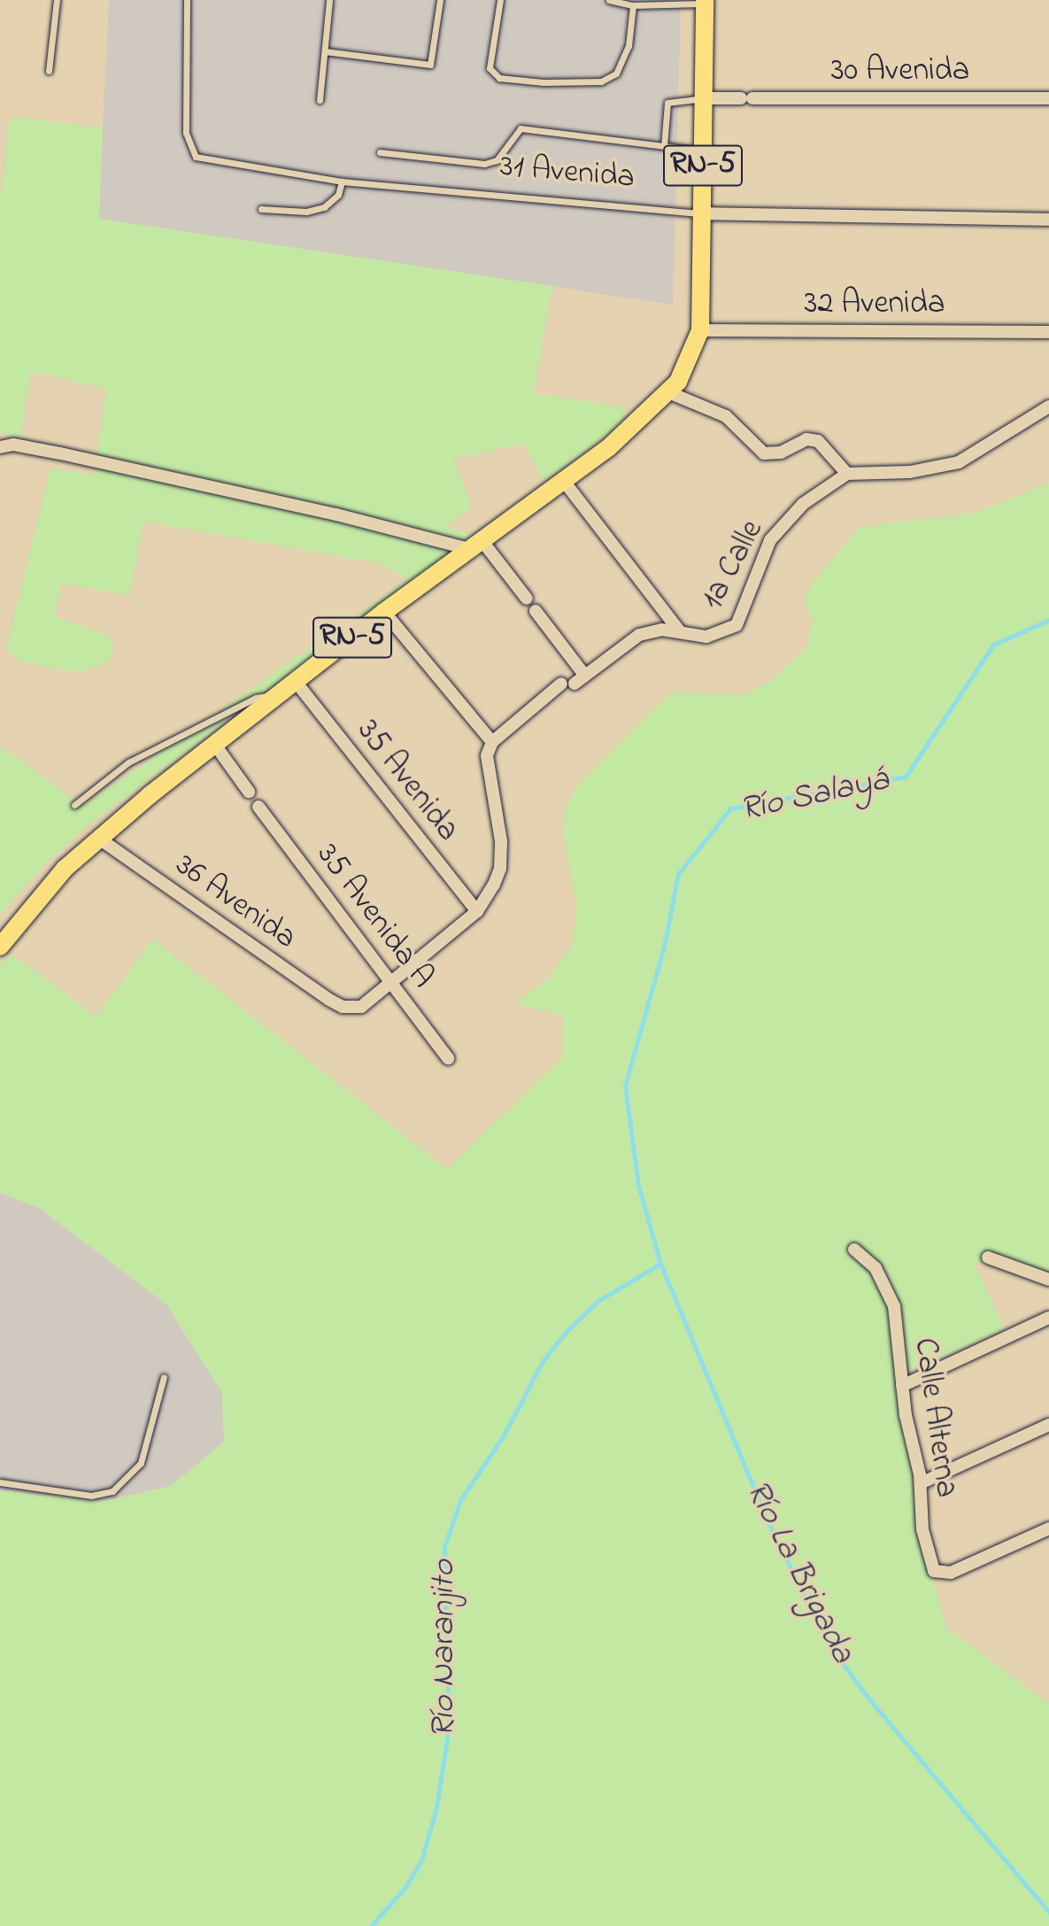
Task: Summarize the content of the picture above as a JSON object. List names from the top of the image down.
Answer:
{
  "streets": {
    "main road": ["RN-5"],
    "street": [
      "30 Avenida",
      "31 Avenida",
      "32 Avenida",
      "1a Calle",
      "35 Avenida",
      "36 Avenida",
      "35 Avenida A",
      "Calle Alterna"
    ]
  },
  "crossings": [
    ["30 Avenida", "RN-5"],
    ["RN-5", "31 Avenida"],
    ["RN-5", "32 Avenida"],
    ["RN-5", "35 Avenida"],
    ["RN-5", "36 Avenida"],
    ["36 Avenida", "35 Avenida A"]
  ],
  "water": ["Río Salayá", "Río La Brigada", "Río Naranjito"]
}
